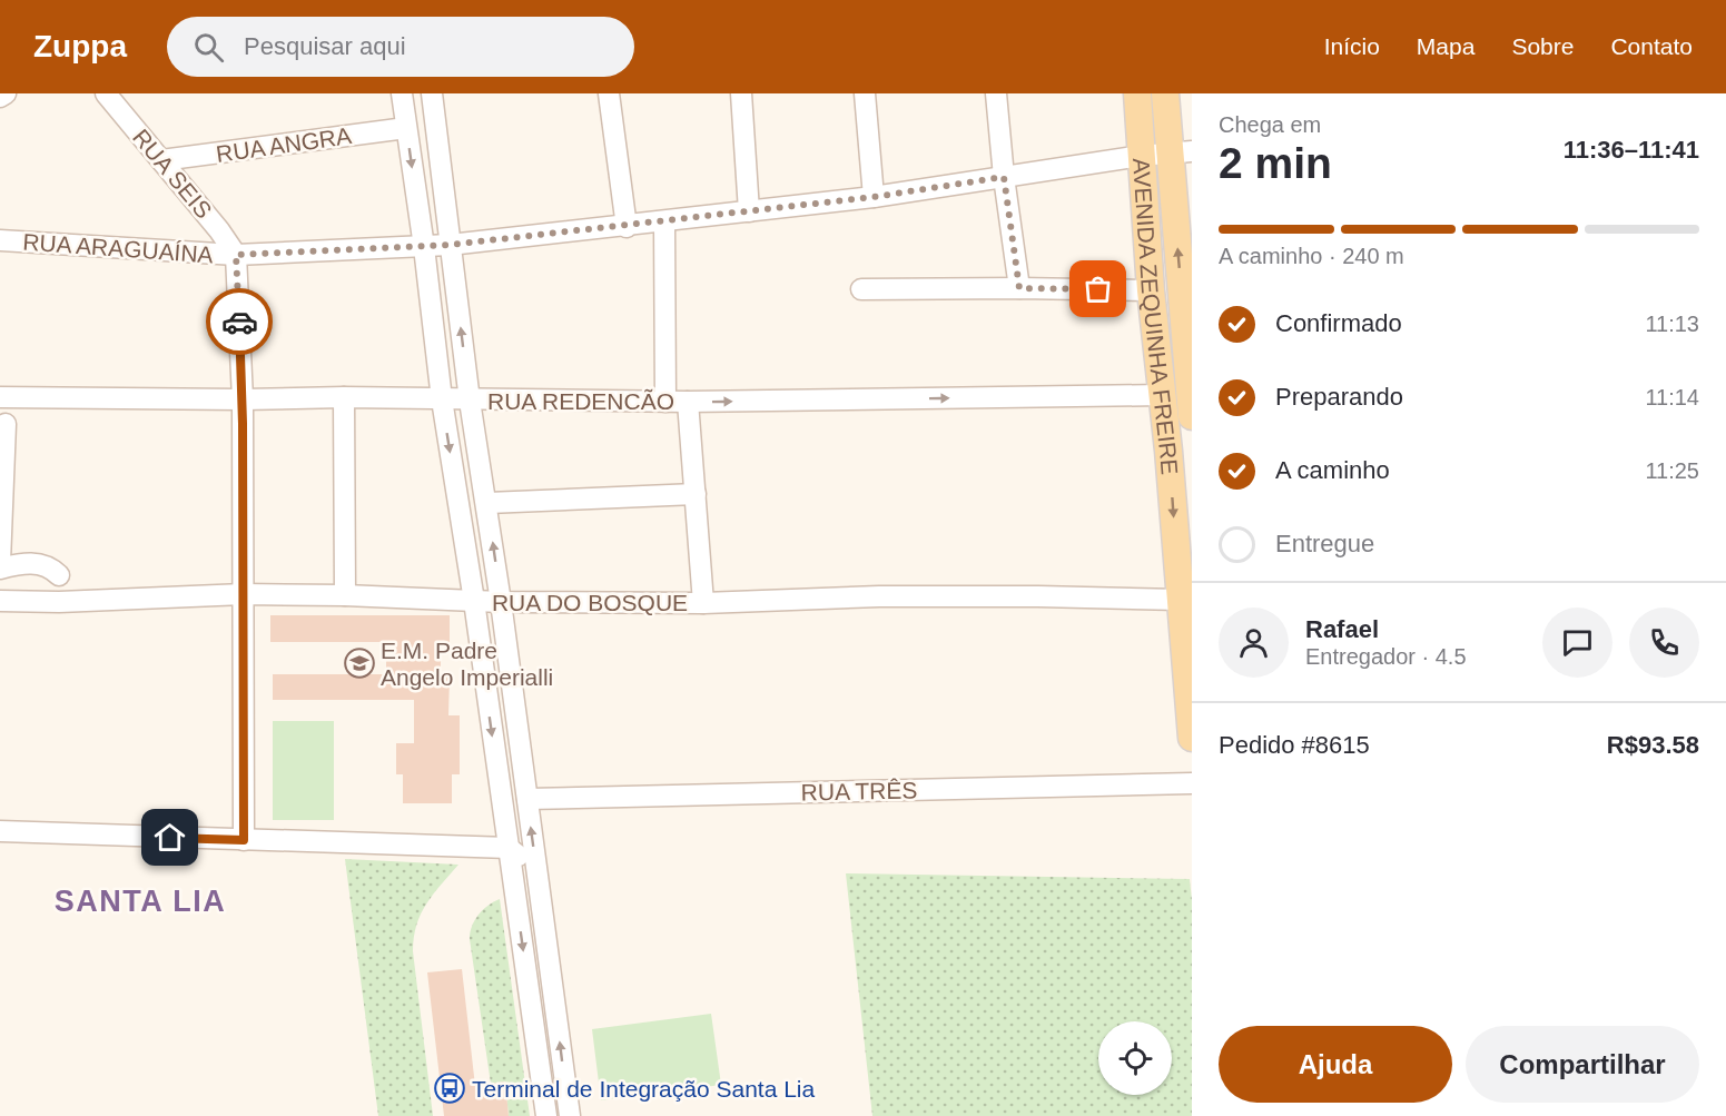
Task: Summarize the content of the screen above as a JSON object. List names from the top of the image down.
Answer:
{
  "streets": {
    "main road": ["AVENIDA ZEQUINHA FREIRE"],
    "street": [
      "RUA ANGRA",
      "RUA SEIS",
      "RUA ARAGUAÍNA",
      "RUA REDENCÃO",
      "RUA DO BOSQUE",
      "RUA TRÊS"
    ]
  },
  "crossings": [
    ["RUA ANGRA", "RUA SEIS"],
    ["RUA SEIS", "RUA ARAGUAÍNA"],
    ["RUA ARAGUAÍNA", "AVENIDA ZEQUINHA FREIRE"],
    ["AVENIDA ZEQUINHA FREIRE", "RUA REDENCÃO"],
    ["AVENIDA ZEQUINHA FREIRE", "RUA DO BOSQUE"]
  ],
  "districts": ["SANTA LIA"],
  "places": {
    "school or university": ["E.M. Padre Angelo Imperialli"],
    "bus stop": ["Terminal de Integração Santa Lia"]
  },
  "page": {
    "header": "Zuppa",
    "search": "Pesquisar aqui",
    "nav": [
      "Início",
      "Mapa",
      "Sobre",
      "Contato"
    ],
    "heading": ["2 min", "Chega em", "11:36–11:41"],
    "panel": [
      "Rafael",
      "Entregador · 4.5",
      "Pedido #8615",
      "R$93.58"
    ],
    "bar": "A caminho · 240 m",
    "list": [
      ["Confirmado", "11:13"],
      ["Preparando", "11:14"],
      ["A caminho", "11:25"],
      "Entregue"
    ],
    "buttons": ["Ajuda", "Compartilhar"]
  }
}
